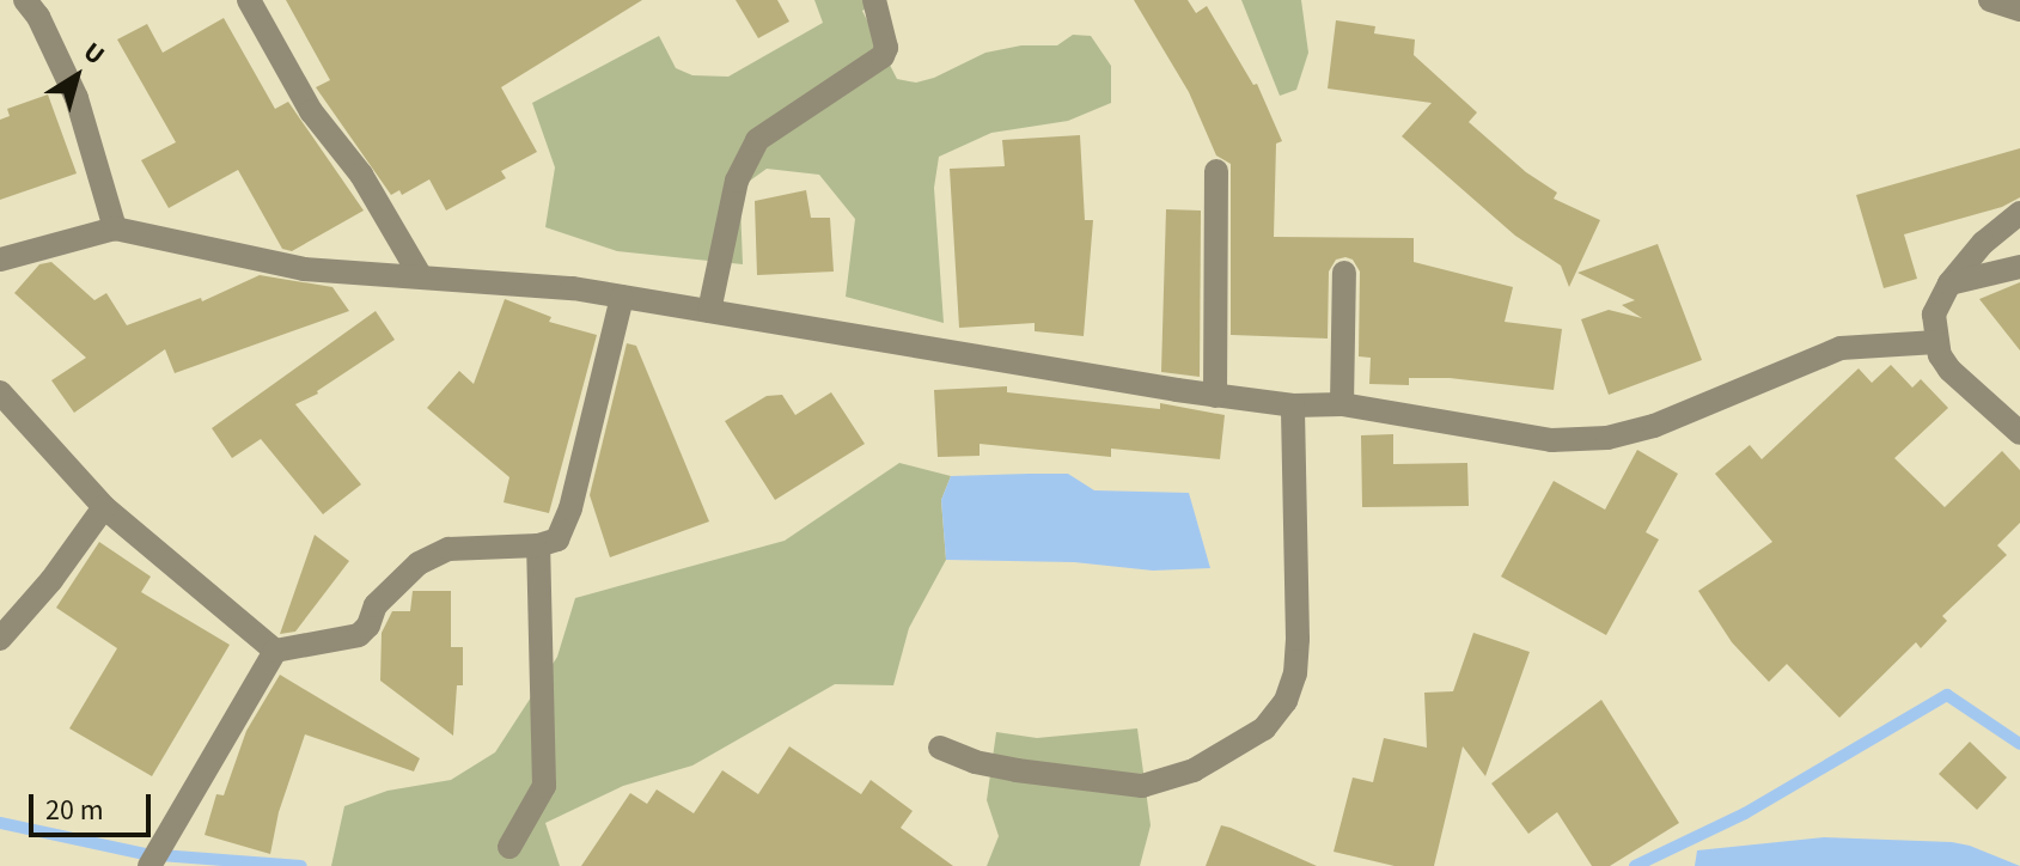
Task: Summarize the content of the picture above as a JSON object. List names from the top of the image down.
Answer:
{
  "scale_bar": "20 m",
  "north": "top right"
}
